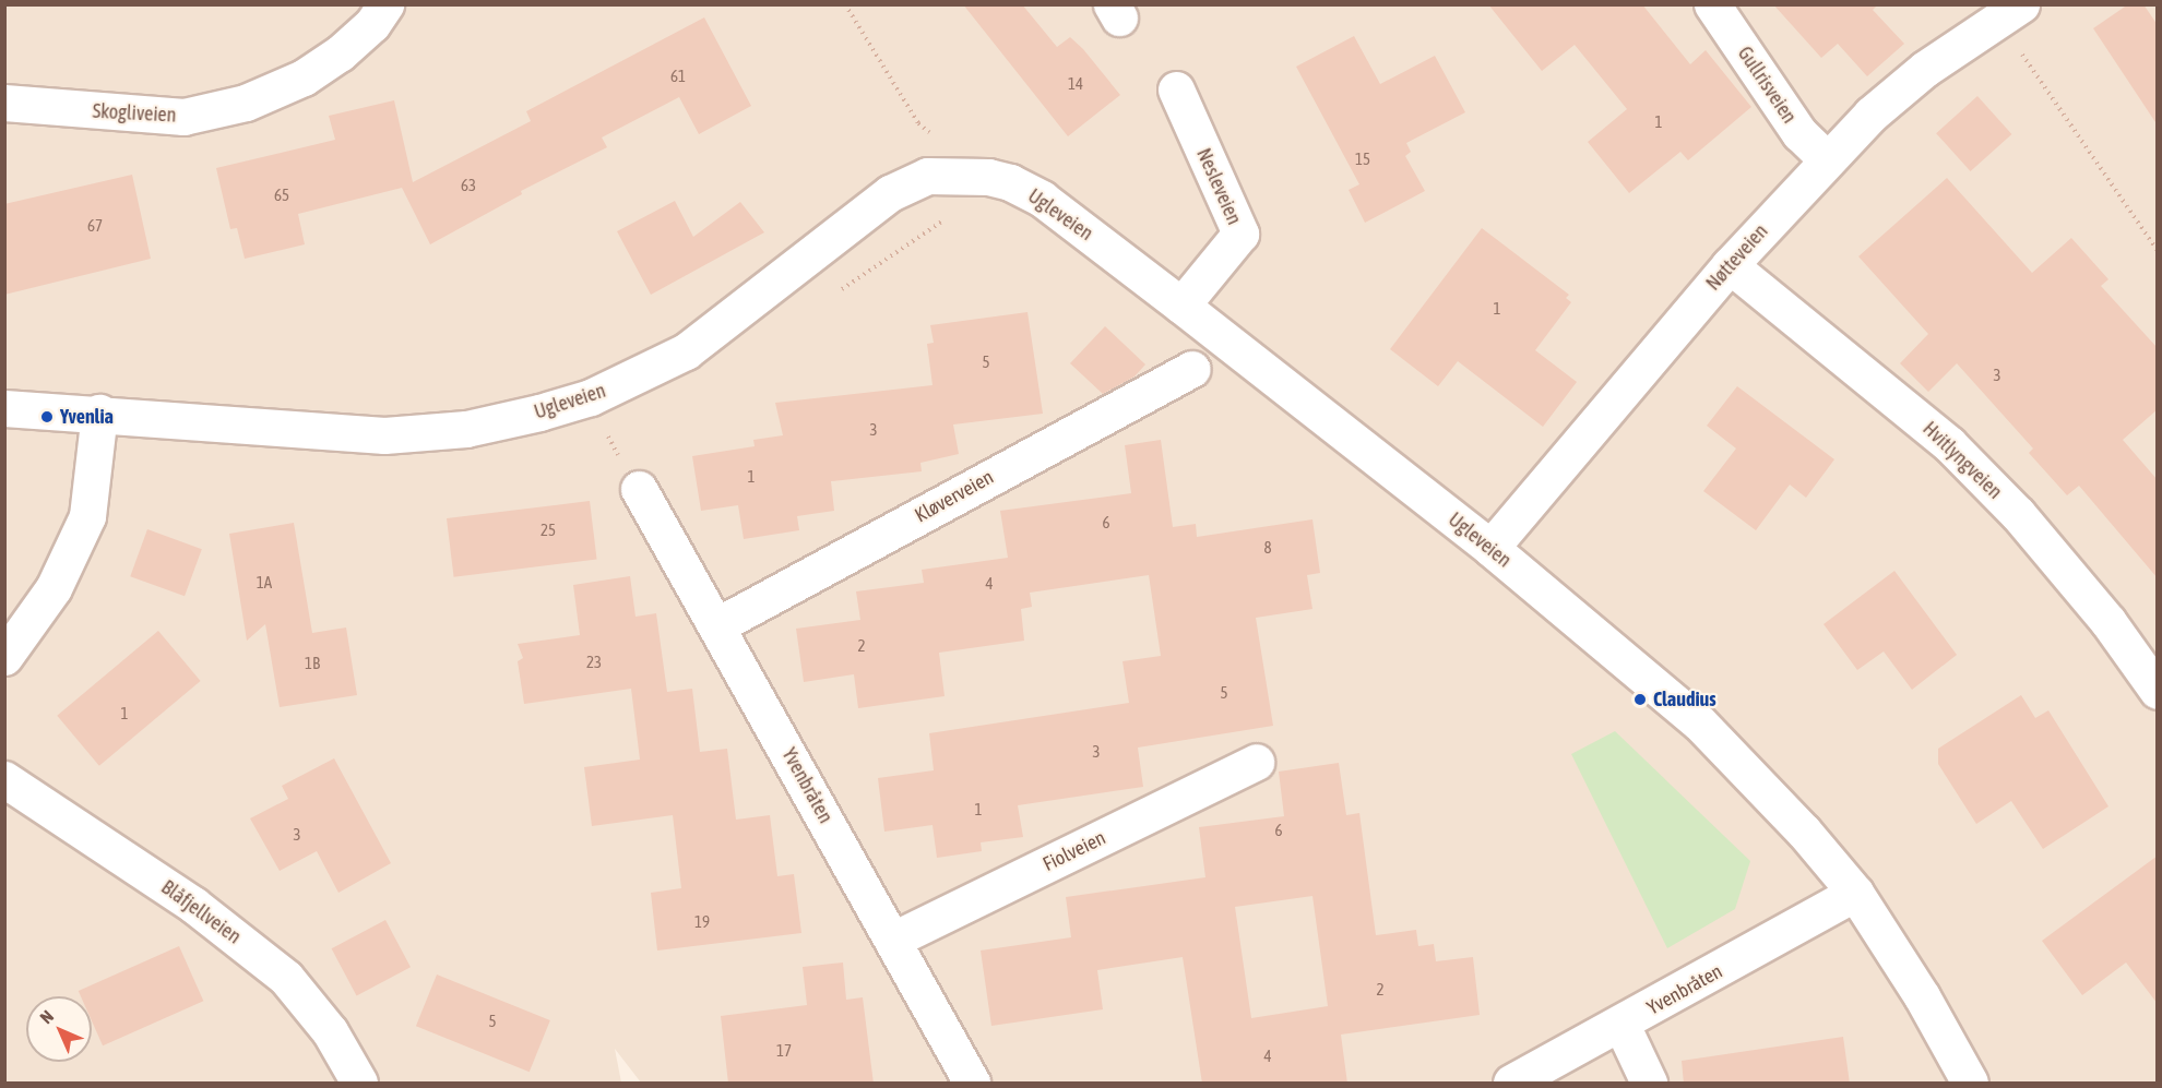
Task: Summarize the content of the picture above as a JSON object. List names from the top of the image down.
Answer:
{
  "streets": {
    "street": [
      "Gullrisveien",
      "Skogliveien",
      "Nesleveien",
      "Ugleveien",
      "Nøtteveien",
      "Hvitlyngveien",
      "Kløverveien",
      "Yvenbråten",
      "Fiolveien",
      "Blåfjellveien"
    ]
  },
  "crossings": [
    ["Gullrisveien", "Nøtteveien"],
    ["Nesleveien", "Ugleveien"],
    ["Ugleveien", "Nøtteveien"],
    ["Ugleveien", "Yvenbråten"],
    ["Nøtteveien", "Hvitlyngveien"],
    ["Kløverveien", "Yvenbråten"],
    ["Yvenbråten", "Fiolveien"]
  ],
  "places": ["Yvenlia", "Claudius"],
  "house_numbers": [
    "61",
    "14",
    "1",
    "15",
    "63",
    "65",
    "67",
    "1",
    "5",
    "3",
    "3",
    "1",
    "6",
    "25",
    "8",
    "1A",
    "4",
    "2",
    "23",
    "1B",
    "5",
    "1",
    "3",
    "1",
    "6",
    "3",
    "19",
    "2",
    "5",
    "17",
    "4"
  ],
  "north": "top left"
}
